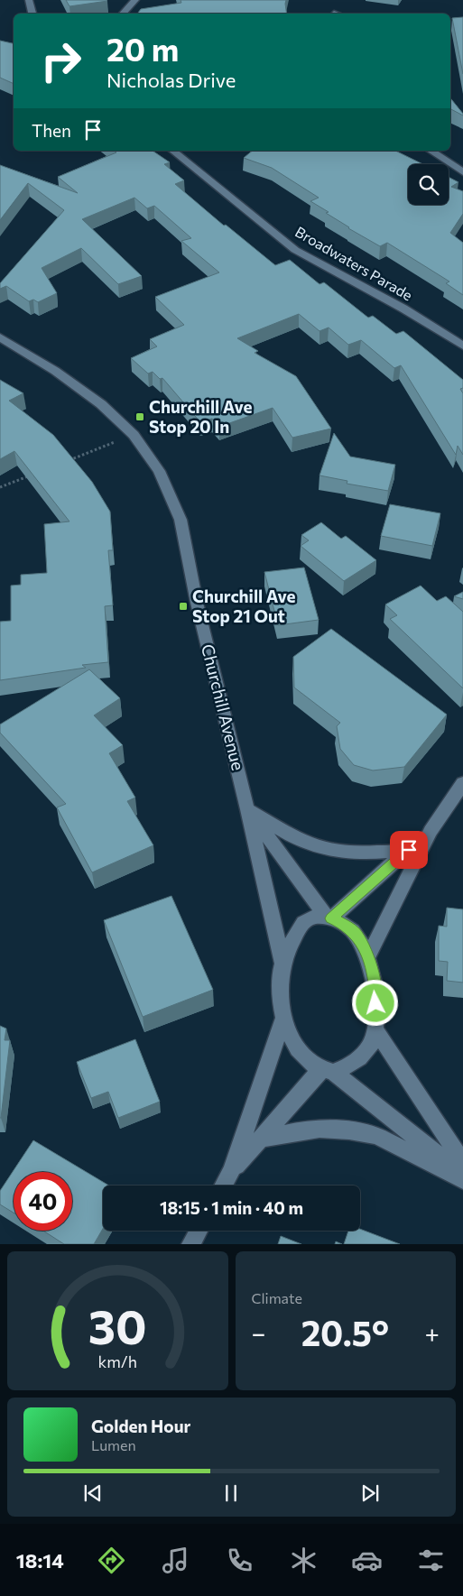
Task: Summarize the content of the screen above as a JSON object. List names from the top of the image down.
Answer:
{
  "streets": {
    "street": ["Broadwaters Parade", "Churchill Avenue"]
  },
  "places": {
    "transit": ["Churchill Ave Stop 20 In", "Churchill Ave Stop 21 Out"]
  },
  "page": {
    "turn": ["20 m", "Nicholas Drive"],
    "then": "Then",
    "limit": "40",
    "trip": "18:15 · 1 min · 40 m",
    "tile": "Climate",
    "heat": ["−", "20.5°", "+"],
    "song": ["Golden Hour", "Lumen"],
    "tabs": "18:14",
    "gauge": ["30", "km/h"]
  }
}
